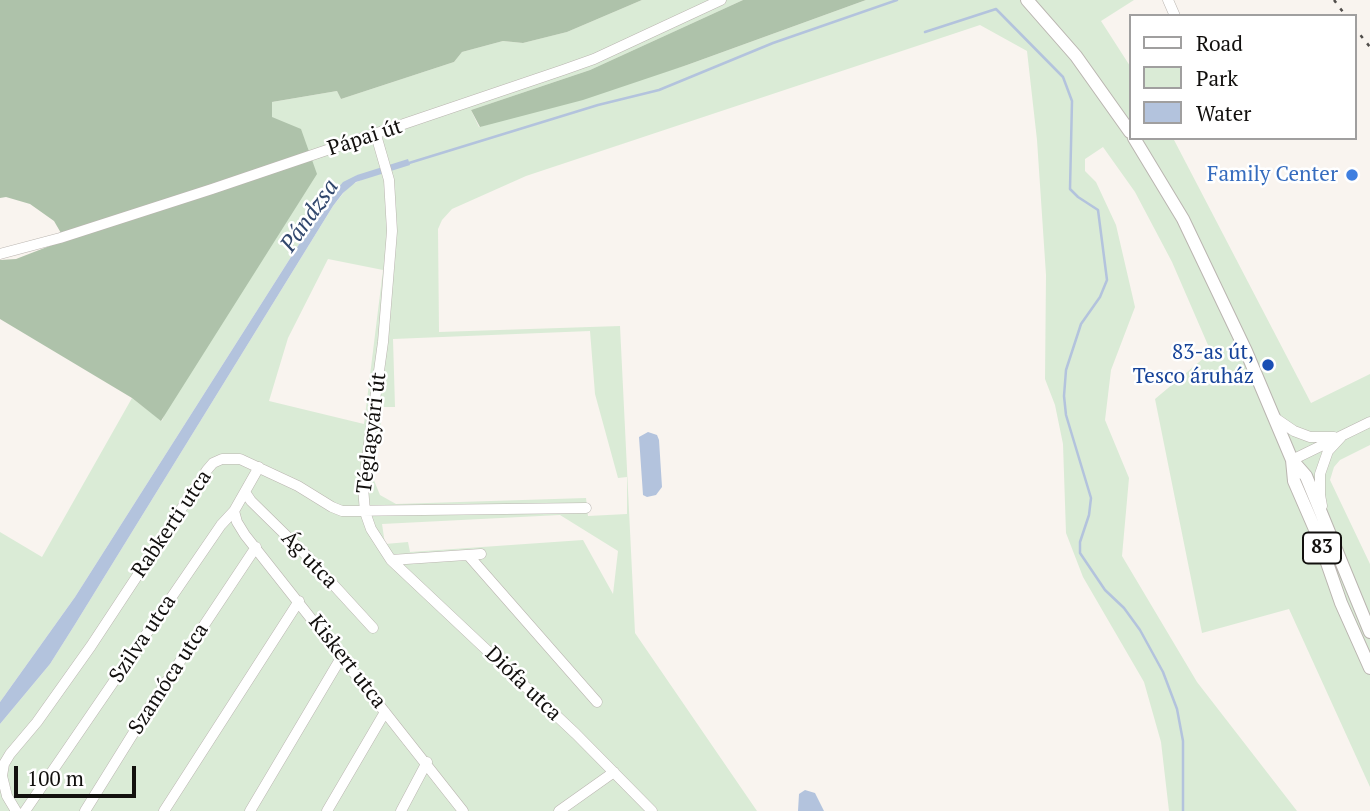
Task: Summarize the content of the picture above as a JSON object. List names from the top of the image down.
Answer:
{
  "streets": {
    "main road": ["83"],
    "street": [
      "Pápai út",
      "Téglagyári út",
      "Rabkerti utca",
      "Ág utca",
      "Szilva utca",
      "Kiskert utca",
      "Szamóca utca",
      "Diófa utca"
    ]
  },
  "crossings": [
    ["Pápai út", "Téglagyári út"],
    ["Téglagyári út", "Rabkerti utca"],
    ["Rabkerti utca", "Szilva utca"],
    ["Ág utca", "Szilva utca"],
    ["Szilva utca", "Kiskert utca"],
    ["Kiskert utca", "Szamóca utca"]
  ],
  "water": ["Pándzsa"],
  "places": ["Family Center", "83-as út, Tesco áruház"],
  "legend": ["Road", "Park", "Water"],
  "scale_bar": "100 m"
}
